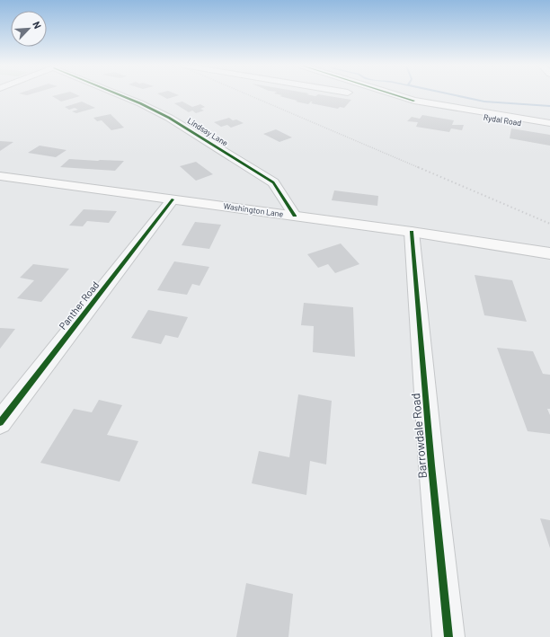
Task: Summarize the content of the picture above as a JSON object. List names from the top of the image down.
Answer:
{
  "streets": {
    "main road": ["Rydal Road", "Washington Lane"],
    "street": ["Lindsay Lane", "Panther Road", "Barrowdale Road"]
  },
  "crossings": [
    ["Lindsay Lane", "Washington Lane"],
    ["Washington Lane", "Panther Road"],
    ["Washington Lane", "Barrowdale Road"]
  ],
  "north": "top right"
}
